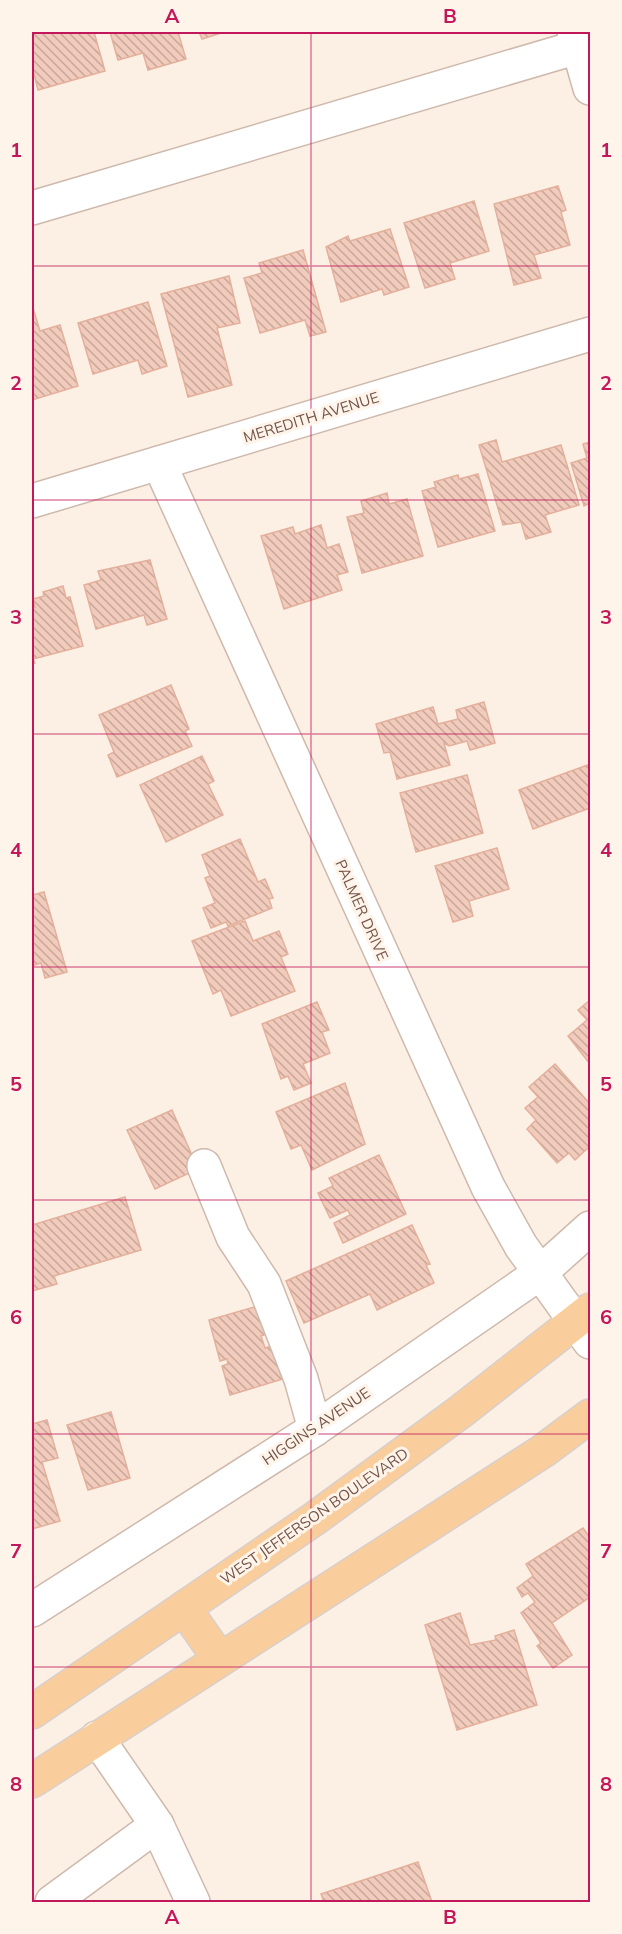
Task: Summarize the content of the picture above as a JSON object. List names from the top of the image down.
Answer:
{
  "streets": {
    "main road": ["WEST JEFFERSON BOULEVARD"],
    "street": ["MEREDITH AVENUE", "PALMER DRIVE", "HIGGINS AVENUE"]
  },
  "crossings": [
    ["MEREDITH AVENUE", "PALMER DRIVE"],
    ["PALMER DRIVE", "HIGGINS AVENUE"],
    ["PALMER DRIVE", "WEST JEFFERSON BOULEVARD"]
  ],
  "grid": {
    "columns": ["A", "B"],
    "rows": [
      "1",
      "2",
      "3",
      "4",
      "5",
      "6",
      "7",
      "8"
    ]
  }
}
